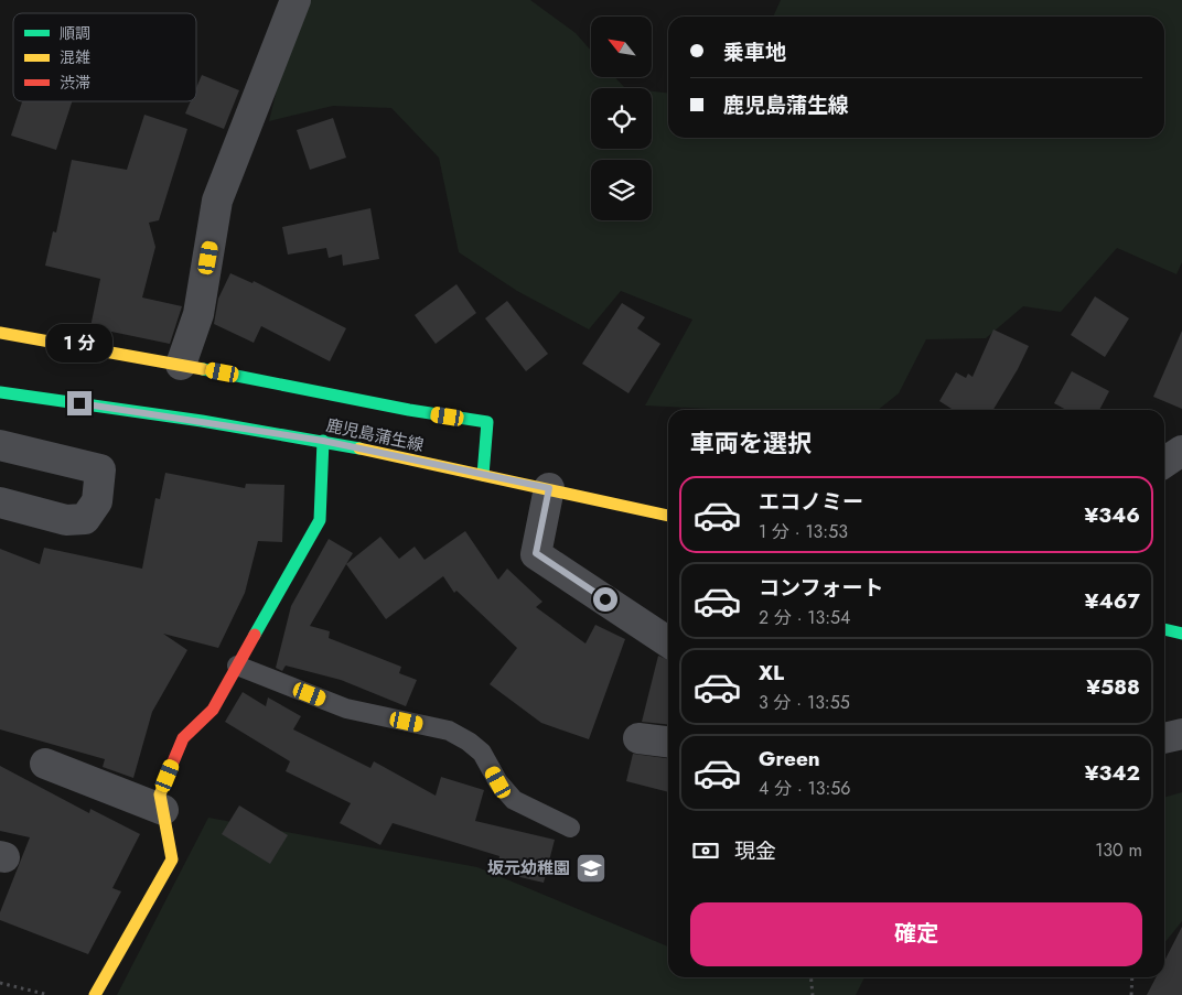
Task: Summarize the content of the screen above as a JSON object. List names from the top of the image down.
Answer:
{
  "streets": {
    "street": ["鹿児島蒲生線"]
  },
  "places": {
    "school or university": ["坂元幼稚園"]
  },
  "legend": ["順調", "混雑", "渋滞"],
  "north": "top left",
  "page": {
    "banner": ["乗車地", "鹿児島蒲生線"],
    "bubble": "1 分",
    "heading": "車両を選択",
    "list": [
      {
        "name": "エコノミー",
        "note": "1 分 · 13:53",
        "value": "¥346"
      },
      {
        "name": "コンフォート",
        "note": "2 分 · 13:54",
        "value": "¥467"
      },
      {
        "name": "XL",
        "note": "3 分 · 13:55",
        "value": "¥588"
      },
      {
        "name": "Green",
        "note": "4 分 · 13:56",
        "value": "¥342"
      }
    ],
    "pay": ["現金", "130 m"],
    "buttons": "確定"
  }
}
